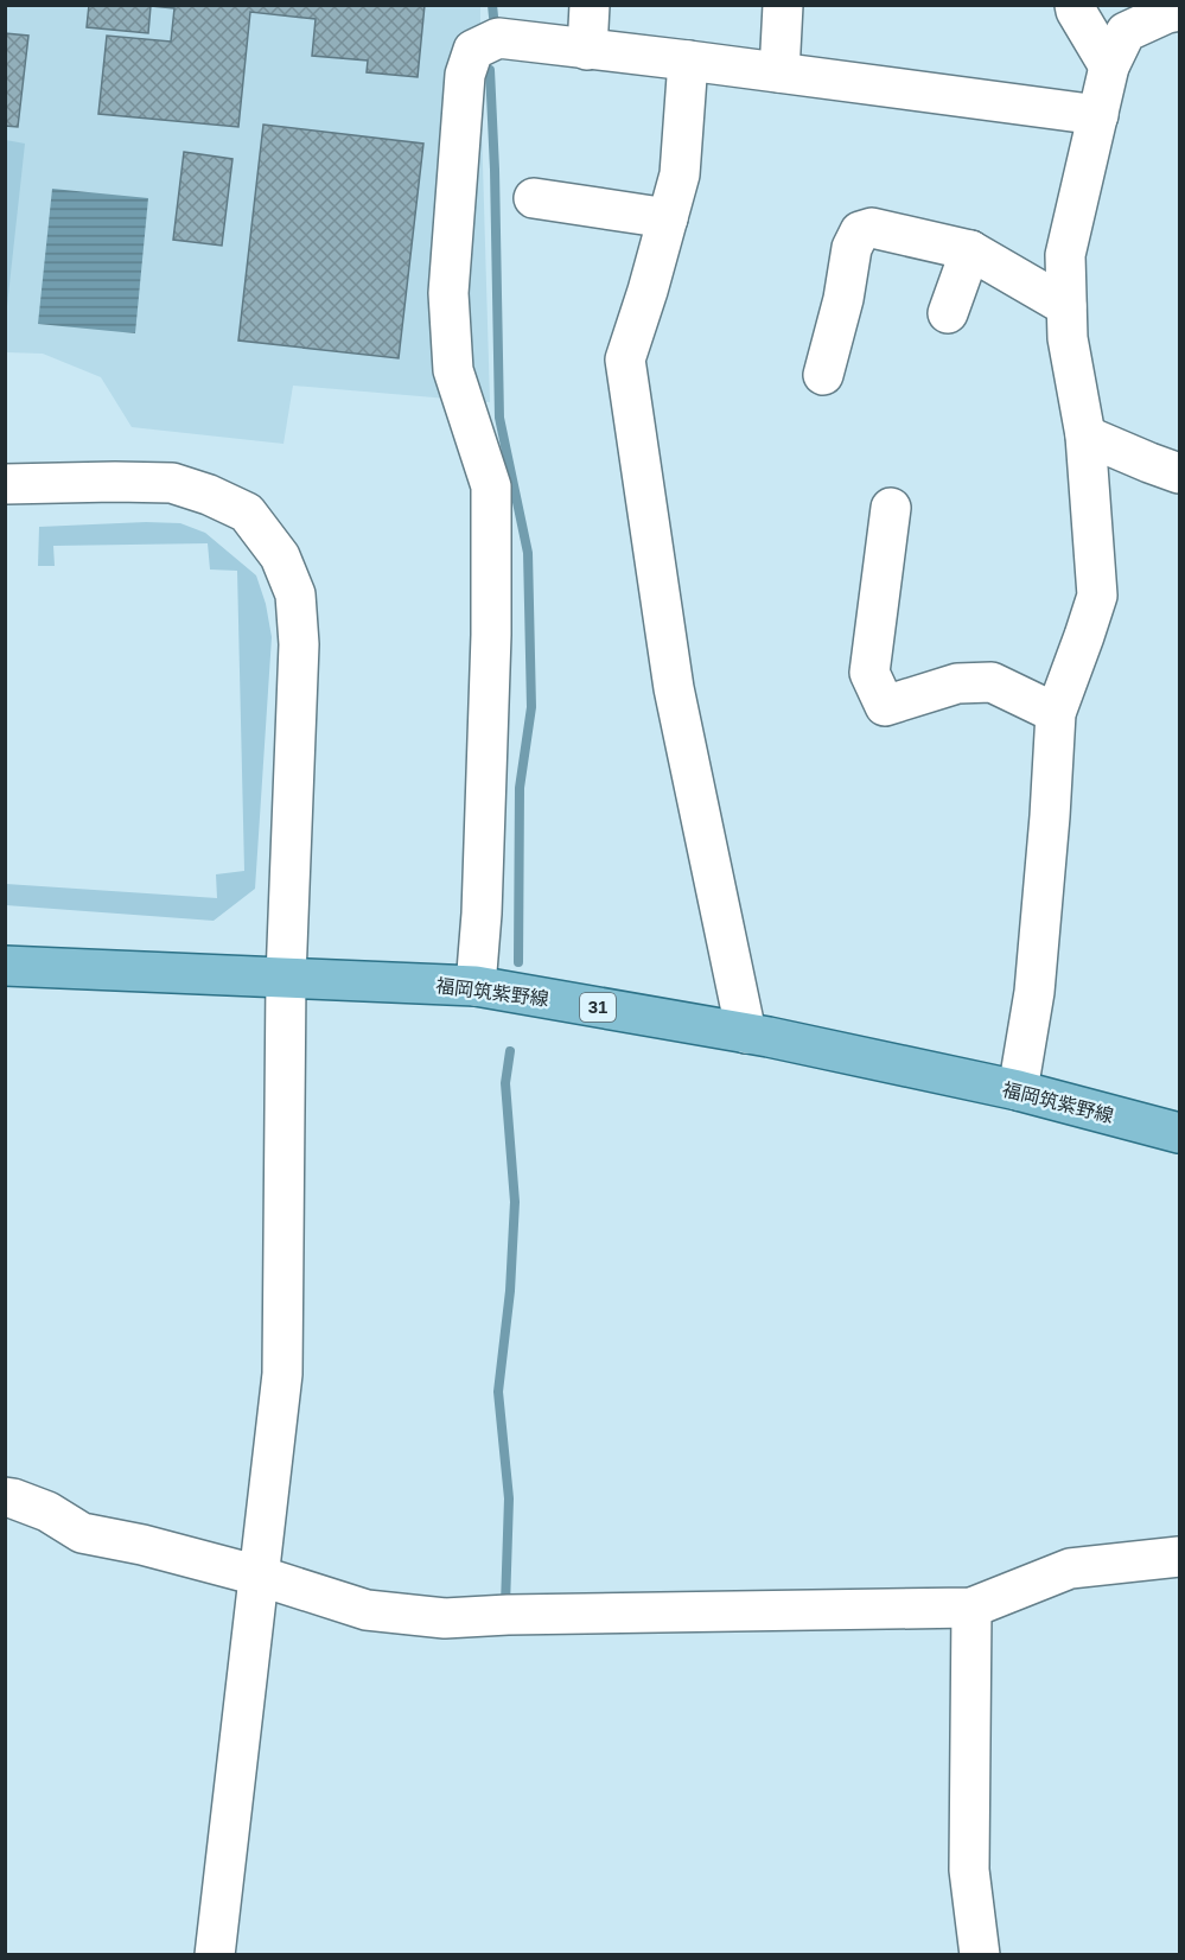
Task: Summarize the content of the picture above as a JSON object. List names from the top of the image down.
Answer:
{
  "streets": {
    "main road": ["福岡筑紫野線", "31"]
  }
}
